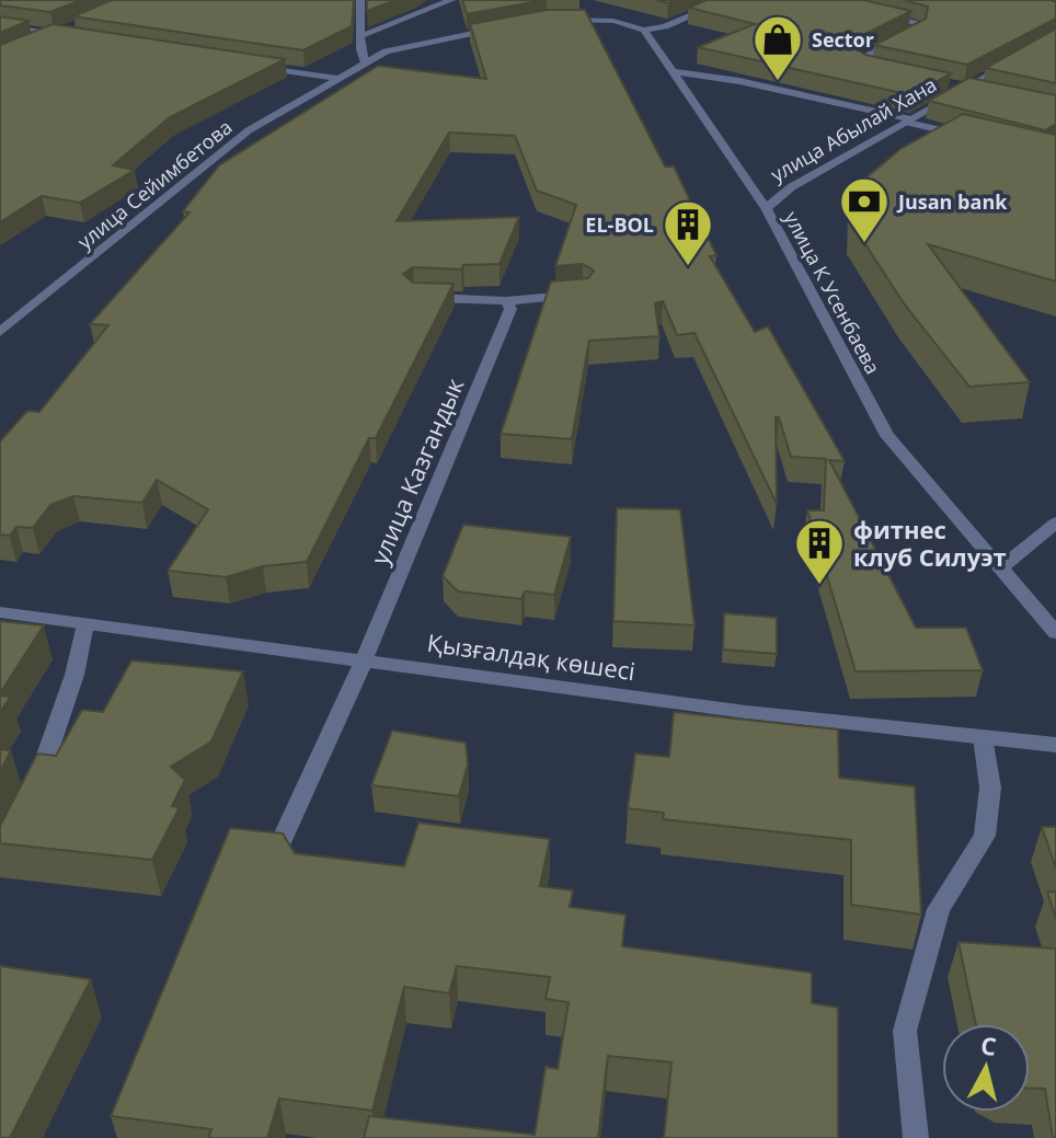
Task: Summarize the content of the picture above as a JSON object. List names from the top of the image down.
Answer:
{
  "streets": {
    "street": [
      "улица Абылай Хана",
      "улица Сейимбетова",
      "улица К Усенбаева",
      "улица Казгандык",
      "Қызғалдақ көшесі"
    ]
  },
  "crossings": [
    ["улица Абылай Хана", "улица К Усенбаева"],
    ["улица Казгандык", "Қызғалдақ көшесі"]
  ],
  "places": {
    "shop": ["Sector"],
    "bank": ["Jusan bank"],
    "building": ["EL-BOL", "фитнес клуб Силуэт"]
  },
  "north": "top"
}
